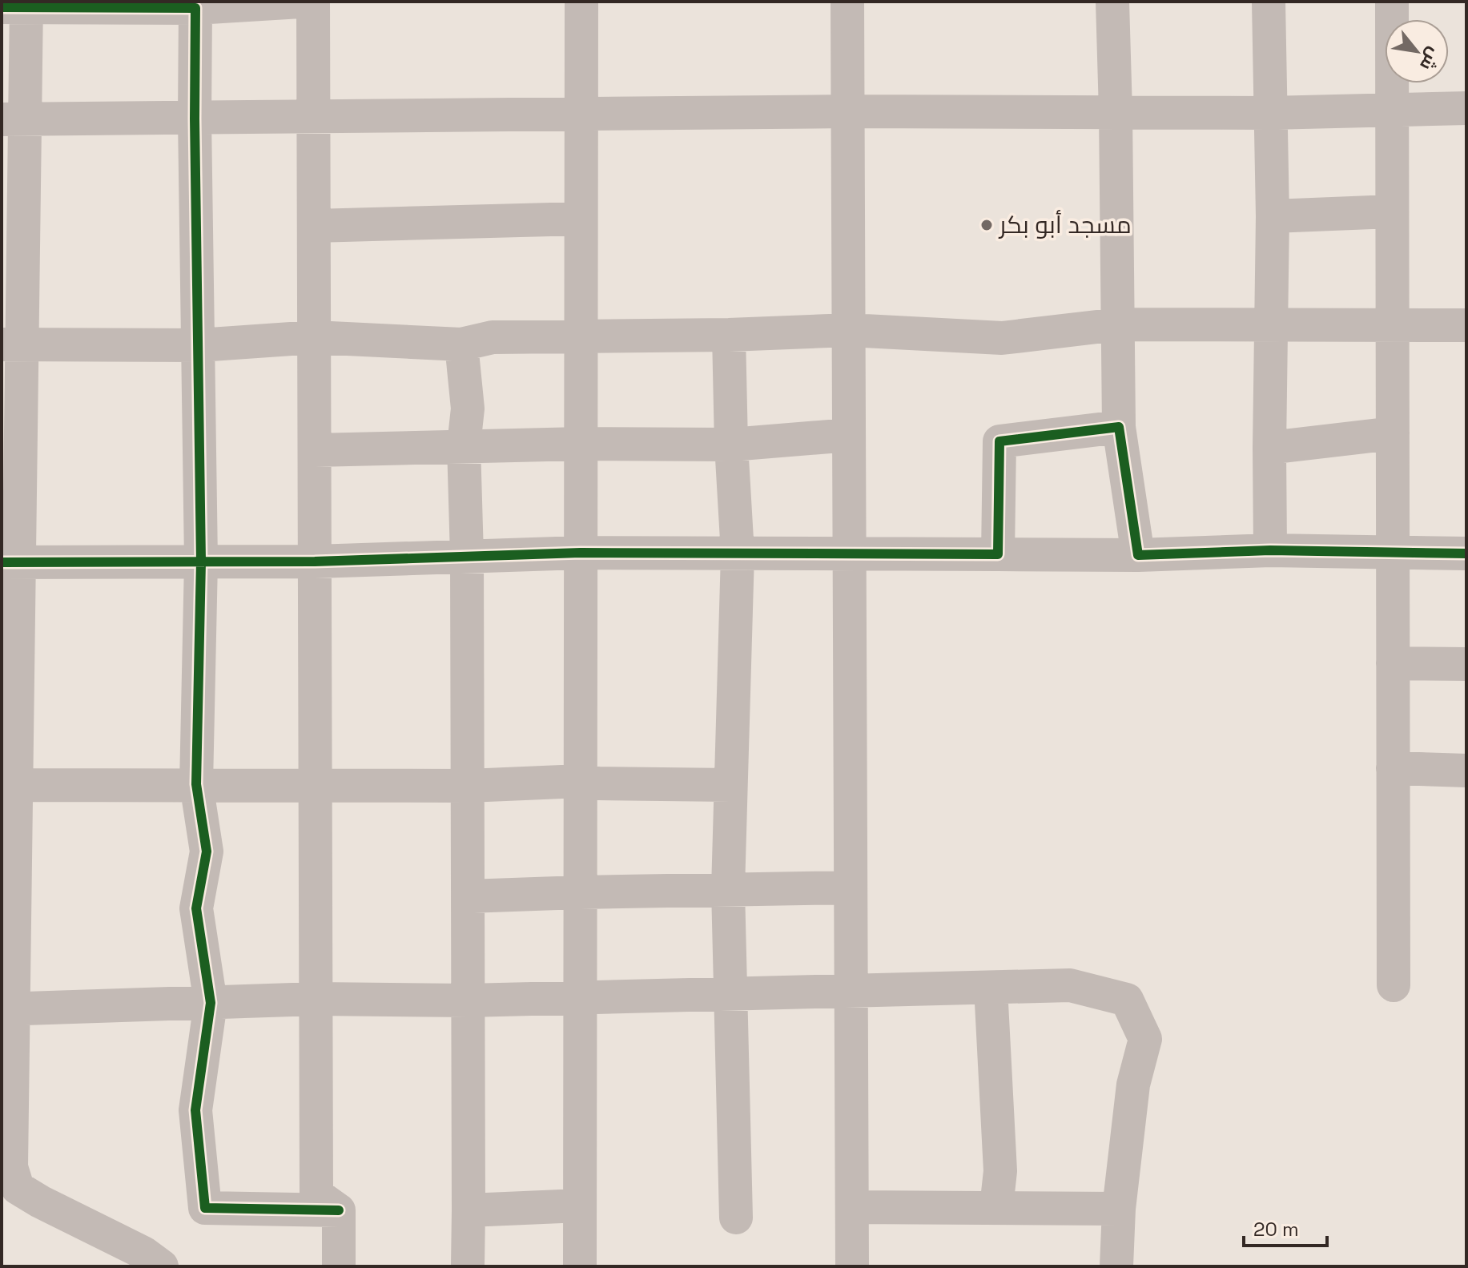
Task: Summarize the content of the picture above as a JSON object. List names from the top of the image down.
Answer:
{
  "places": ["مسجد أبو بكر"],
  "scale_bar": "20 m",
  "north": "bottom right"
}
